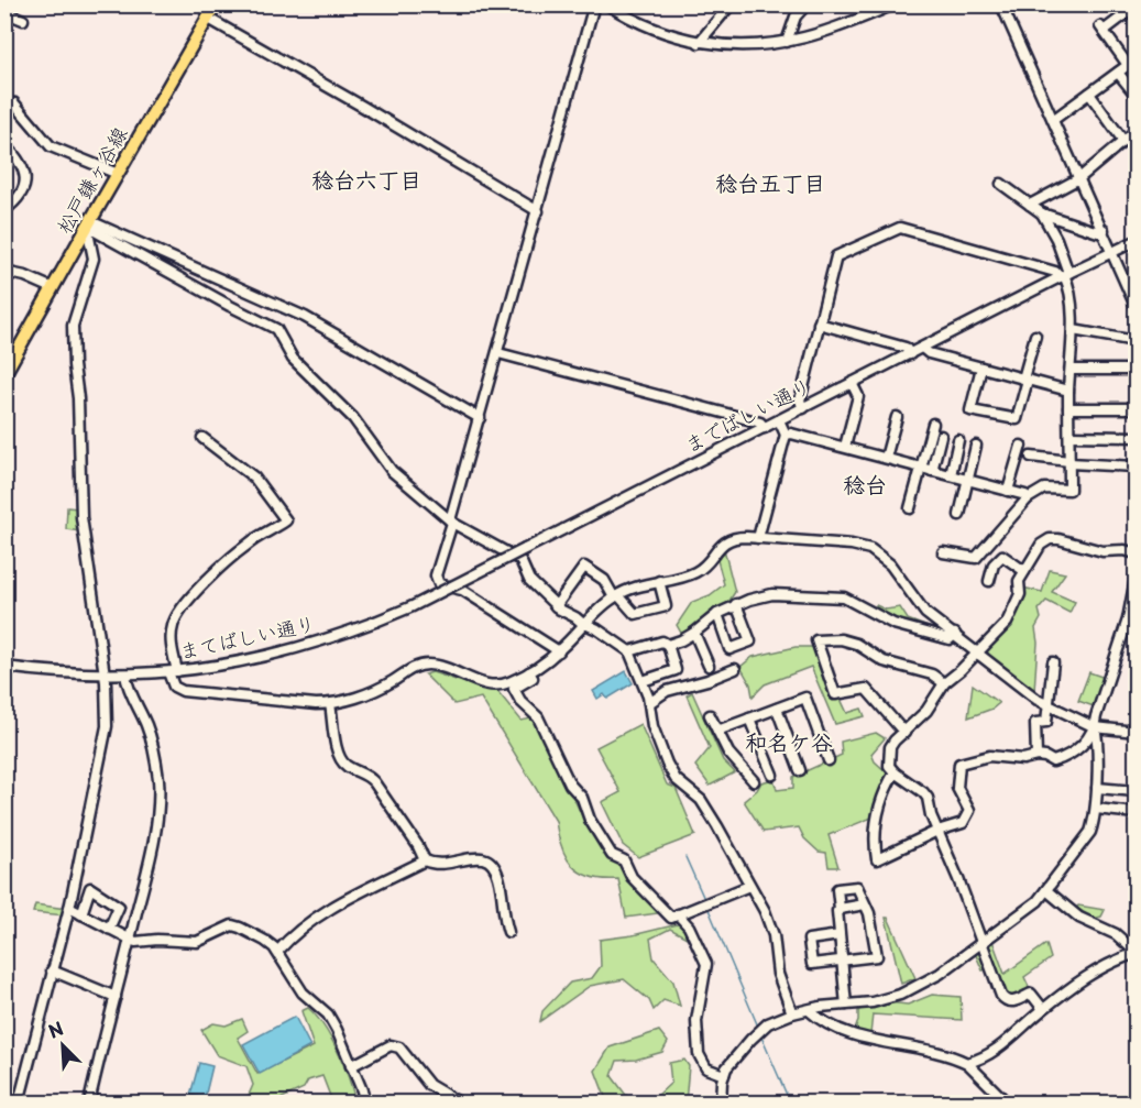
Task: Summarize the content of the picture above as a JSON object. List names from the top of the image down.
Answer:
{
  "streets": {
    "main road": ["松戸鎌ヶ谷線"],
    "street": ["までばしい通り", "まてばしい通り"]
  },
  "crossings": [
    ["までばしい通り", "まてばしい通り"]
  ],
  "districts": [
    "稔台六丁目",
    "稔台五丁目",
    "稔台",
    "和名ケ谷"
  ],
  "north": "top left"
}
